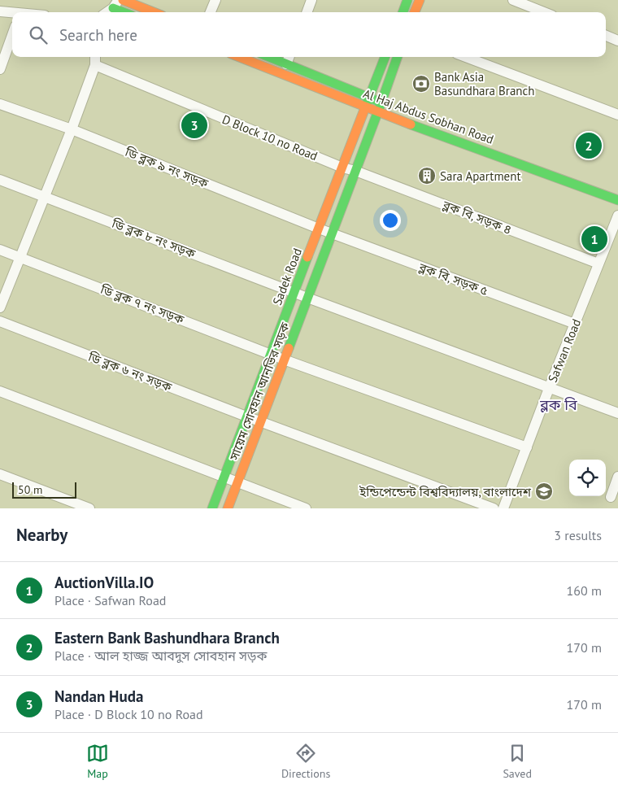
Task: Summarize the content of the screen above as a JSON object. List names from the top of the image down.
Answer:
{
  "streets": {
    "street": [
      "Al Haj Abdus Sobhan Road",
      "D Block 10 no Road",
      "ডি ব্লক ৯ নং সড়ক",
      "ব্লক বি, সড়ক ৪",
      "ডি ব্লক ৮ নং সড়ক",
      "Sadek Road",
      "ব্লক বি, সড়ক ৫",
      "ডি ব্লক ৭ নং সড়ক",
      "Safwan Road",
      "ডি ব্লক ৬ নং সড়ক",
      "সায়েম সোবহান আনভির সড়ক"
    ]
  },
  "crossings": [
    ["Al Haj Abdus Sobhan Road", "Sadek Road"],
    ["Al Haj Abdus Sobhan Road", "সায়েম সোবহান আনভির সড়ক"],
    ["D Block 10 no Road", "ব্লক বি, সড়ক ৪"],
    ["D Block 10 no Road", "Sadek Road"],
    ["D Block 10 no Road", "সায়েম সোবহান আনভির সড়ক"],
    ["ডি ব্লক ৯ নং সড়ক", "Sadek Road"],
    ["ডি ব্লক ৯ নং সড়ক", "ব্লক বি, সড়ক ৫"],
    ["ডি ব্লক ৯ নং সড়ক", "সায়েম সোবহান আনভির সড়ক"],
    ["ব্লক বি, সড়ক ৪", "Safwan Road"],
    ["ব্লক বি, সড়ক ৪", "সায়েম সোবহান আনভির সড়ক"],
    ["ডি ব্লক ৮ নং সড়ক", "Sadek Road"],
    ["ডি ব্লক ৮ নং সড়ক", "Safwan Road"],
    ["ডি ব্লক ৮ নং সড়ক", "সায়েম সোবহান আনভির সড়ক"],
    ["Sadek Road", "ডি ব্লক ৭ নং সড়ক"],
    ["Sadek Road", "ডি ব্লক ৬ নং সড়ক"],
    ["ব্লক বি, সড়ক ৫", "Safwan Road"],
    ["ব্লক বি, সড়ক ৫", "সায়েম সোবহান আনভির সড়ক"],
    ["ডি ব্লক ৭ নং সড়ক", "Safwan Road"],
    ["ডি ব্লক ৭ নং সড়ক", "সায়েম সোবহান আনভির সড়ক"],
    ["ডি ব্লক ৬ নং সড়ক", "সায়েম সোবহান আনভির সড়ক"]
  ],
  "districts": ["ব্লক বি"],
  "places": {
    "bank": ["Bank Asia Basundhara Branch"],
    "building": ["Sara Apartment"],
    "school or university": ["ইন্ডিপেন্ডেন্ট বিশ্ববিদ্যালয়, বাংলাদেশ"]
  },
  "scale_bar": "50 m",
  "page": {
    "search": "Search here",
    "pins": ["3", "2", "1"],
    "scale": "50 m",
    "heading": ["Nearby", "3 results"],
    "list": [
      {
        "mark": "1",
        "name": "AuctionVilla.IO",
        "note": "Place · Safwan Road",
        "value": "160 m"
      },
      {
        "mark": "2",
        "name": "Eastern Bank Bashundhara Branch",
        "note": "Place · আল হাজ্জ আবদুস সোবহান সড়ক",
        "value": "170 m"
      },
      {
        "mark": "3",
        "name": "Nandan Huda",
        "note": "Place · D Block 10 no Road",
        "value": "170 m"
      }
    ],
    "nav": ["Map", "Directions", "Saved"]
  }
}
